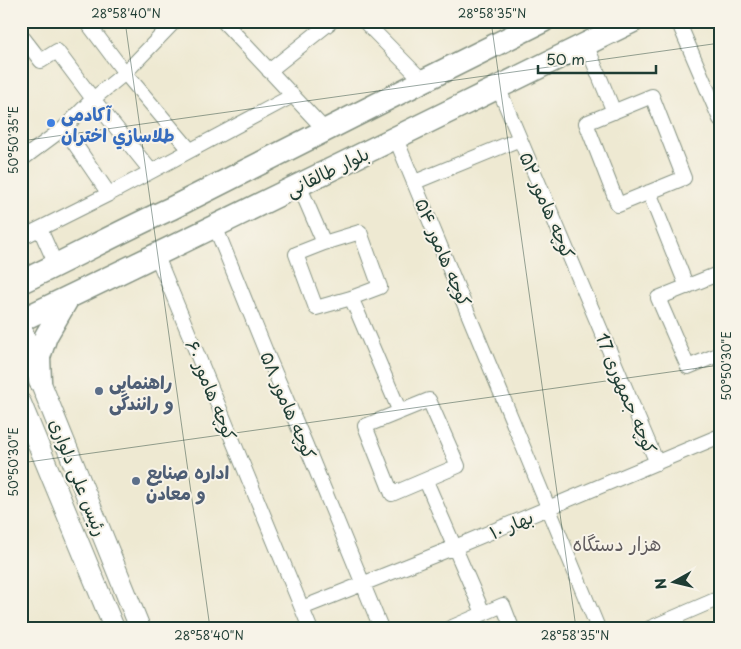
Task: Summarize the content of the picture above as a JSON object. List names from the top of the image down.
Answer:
{
  "streets": {
    "main road": ["بلوار طالقانی", "رئیس علی دلواری"],
    "street": [
      "کوچه هامور ۵۲",
      "کوچه هامور ۵۴",
      "کوچه هامور ۶۰",
      "کوچه جمهوری 17",
      "کوچه هامور ۵۸",
      "بهار ۱۰"
    ]
  },
  "crossings": [
    ["بلوار طالقانی", "کوچه هامور ۵۲"],
    ["بلوار طالقانی", "کوچه هامور ۵۴"],
    ["بلوار طالقانی", "کوچه هامور ۶۰"],
    ["بلوار طالقانی", "کوچه هامور ۵۸"],
    ["کوچه هامور ۵۲", "کوچه جمهوری 17"],
    ["کوچه هامور ۵۴", "بهار ۱۰"],
    ["کوچه هامور ۶۰", "بهار ۱۰"],
    ["کوچه جمهوری 17", "بهار ۱۰"],
    ["کوچه هامور ۵۸", "بهار ۱۰"]
  ],
  "districts": ["هزار دستگاه"],
  "places": ["آكادمى طلاسازي اختران", "راهنمایی و رانندگی", "اداره صنایع و معادن"],
  "scale_bar": "50 m",
  "north": "left",
  "coordinates": [
    "28°58'40\"N",
    "28°58'35\"N",
    "50°50'35\"E",
    "50°50'30\"E"
  ]
}
